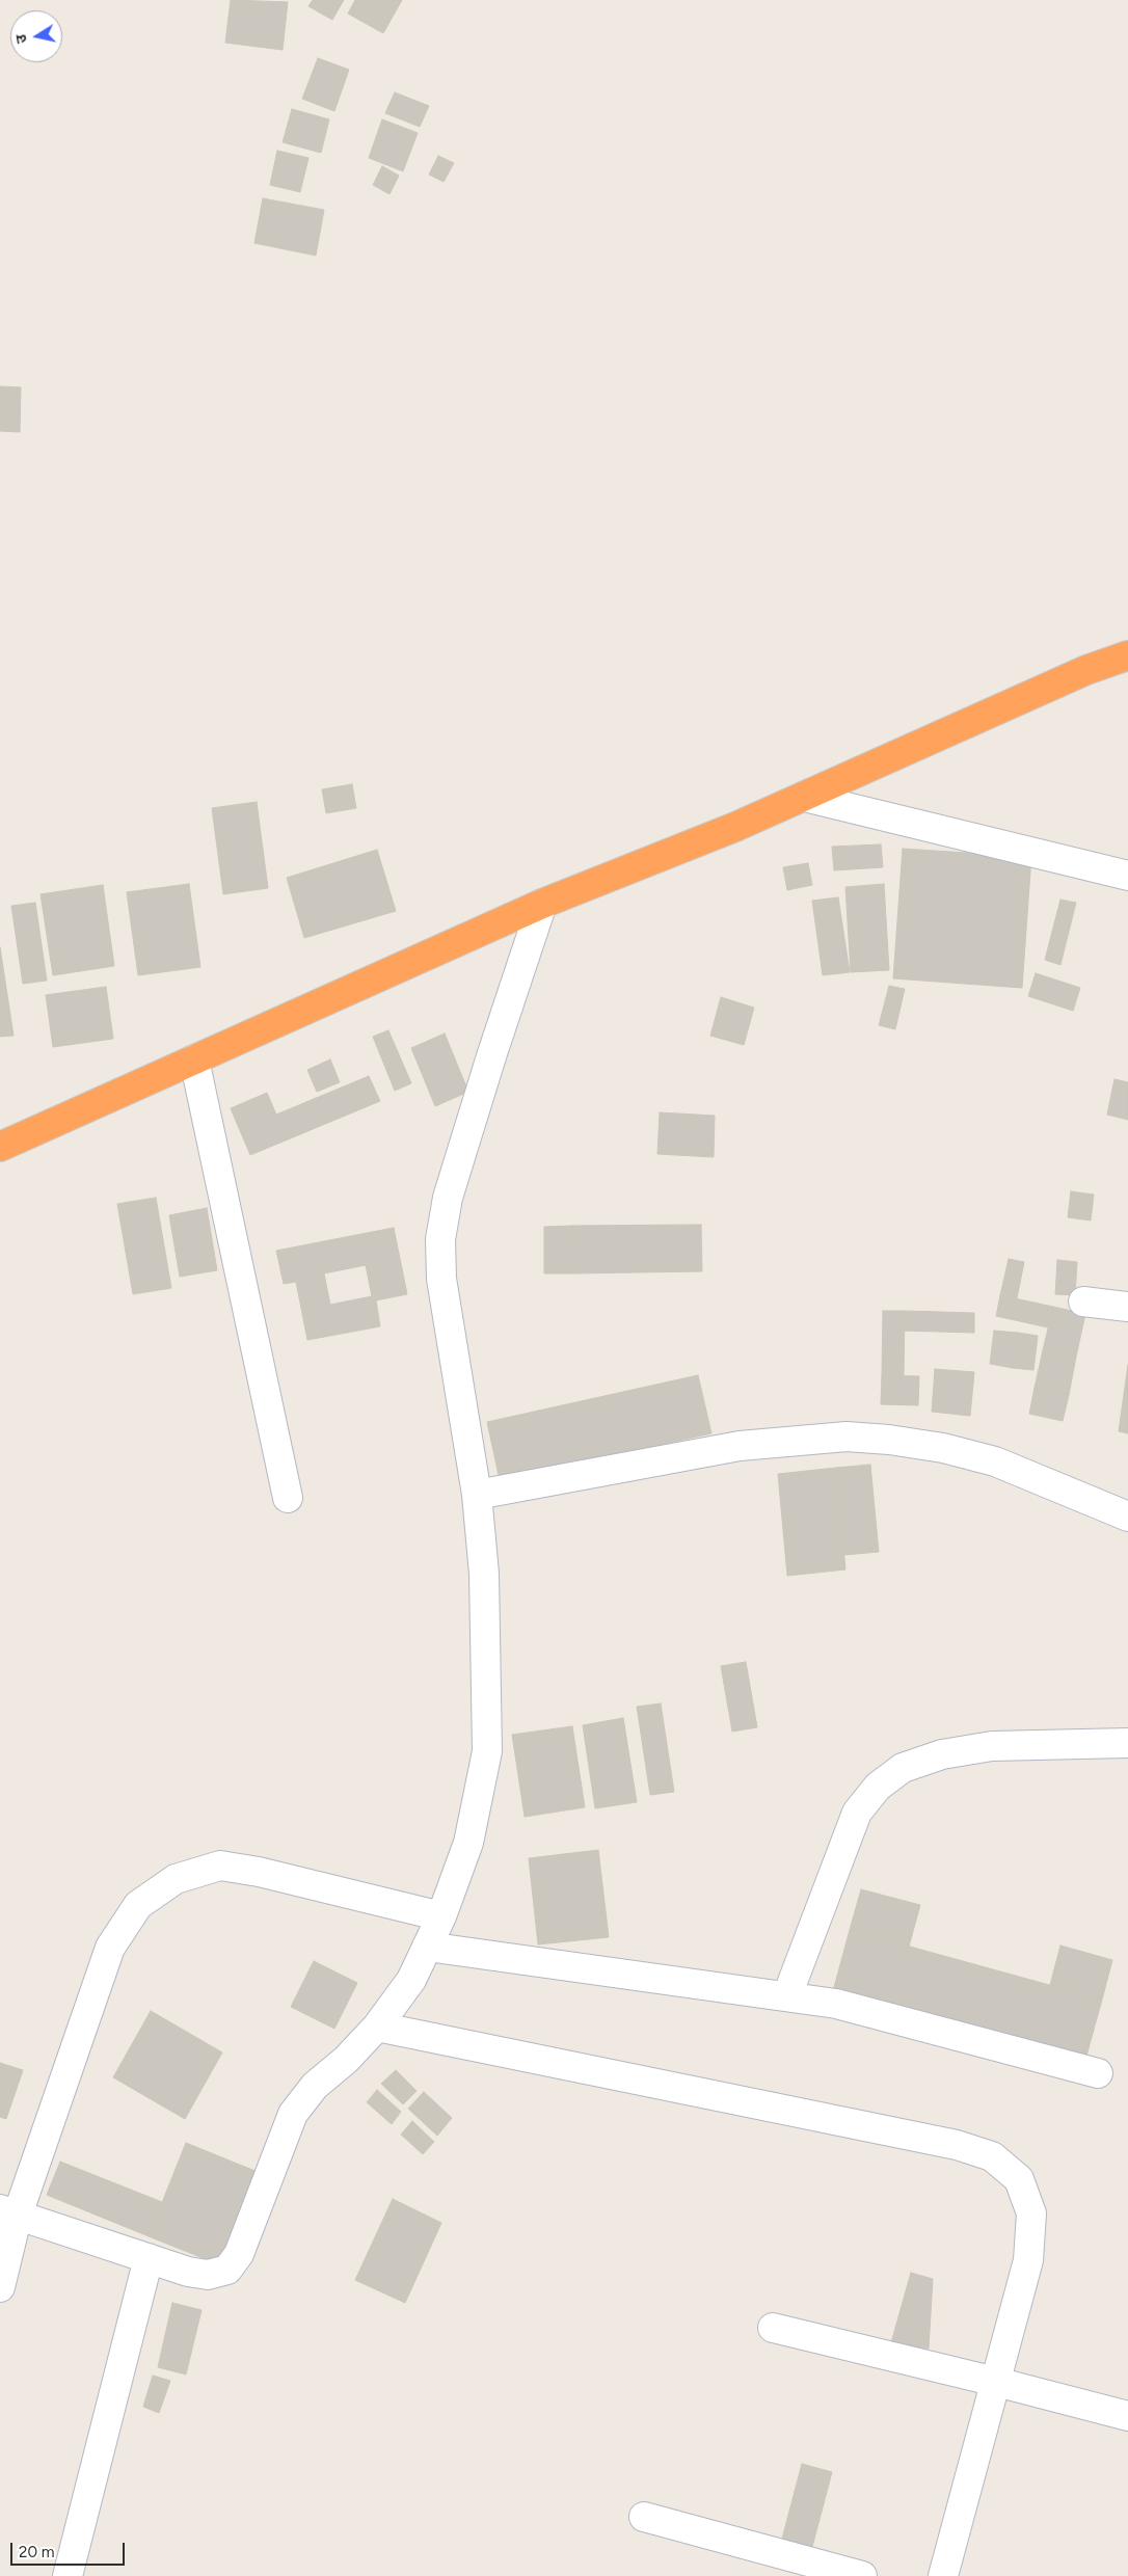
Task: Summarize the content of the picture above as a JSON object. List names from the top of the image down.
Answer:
{
  "scale_bar": "20 m",
  "north": "left"
}
